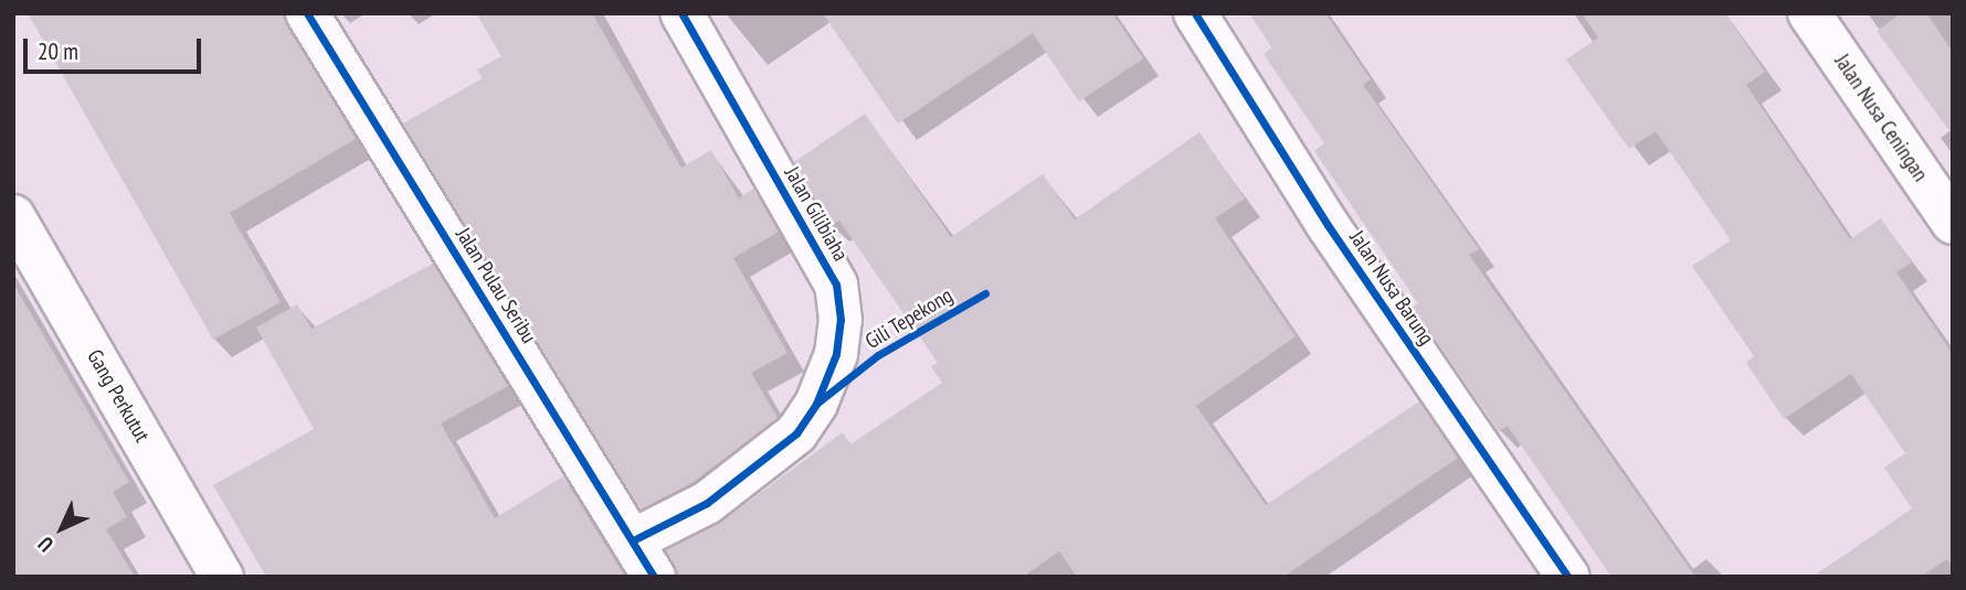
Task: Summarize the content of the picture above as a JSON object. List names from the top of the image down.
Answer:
{
  "streets": {
    "street": [
      "Jalan Nusa Ceningan",
      "Jalan Gilibiaha",
      "Jalan Pulau Seribu",
      "Jalan Nusa Barung",
      "Gang Perkutut"
    ],
    "cycle path": ["Gili Tepekong"]
  },
  "crossings": [
    ["Jalan Gilibiaha", "Jalan Pulau Seribu"]
  ],
  "scale_bar": "20 m",
  "north": "bottom left"
}
